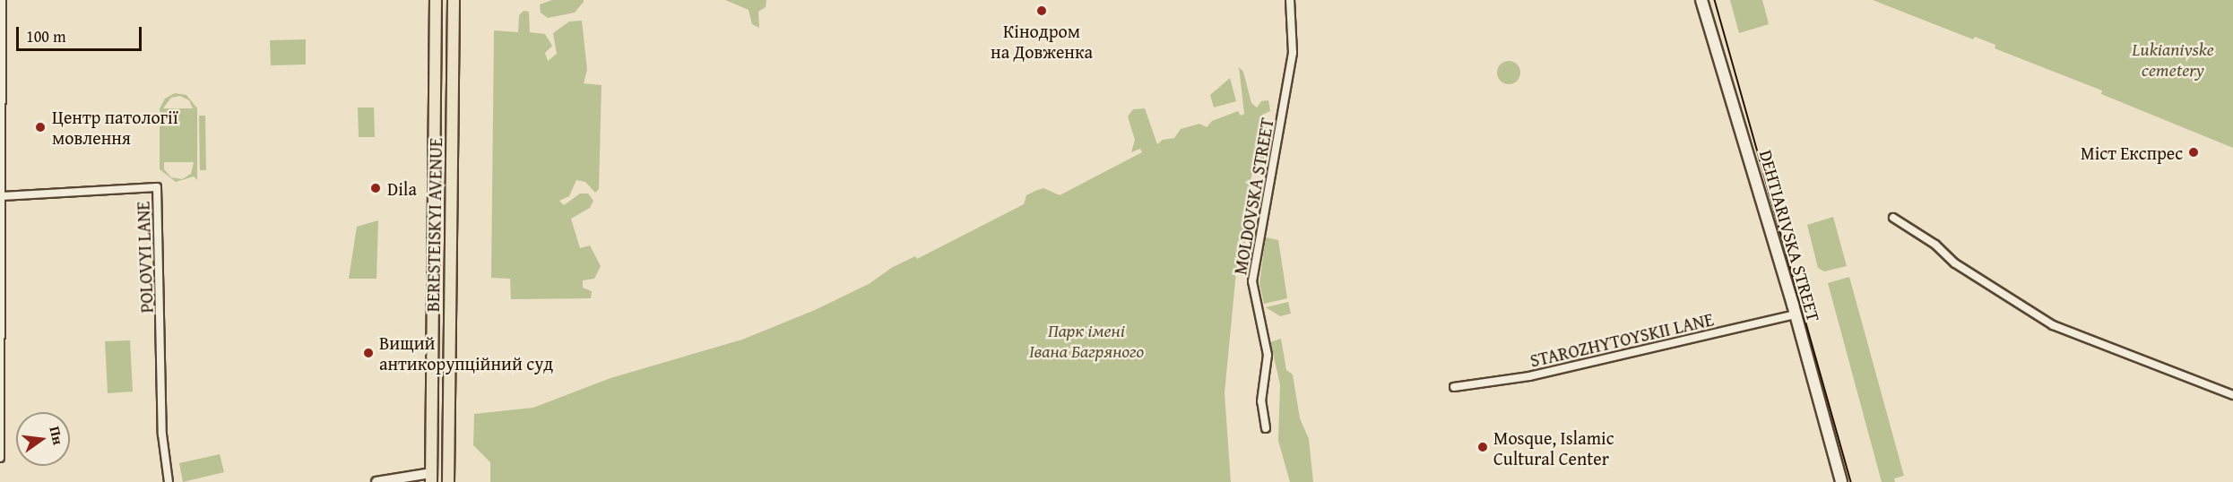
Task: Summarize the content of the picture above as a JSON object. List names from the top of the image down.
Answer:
{
  "streets": {
    "main road": ["BERESTEISKYI AVENUE", "DEHTIARIVSKA STREET"],
    "street": ["MOLDOVSKA STREET", "POLOVYI LANE", "STAROZHYTOYSKII LANE"]
  },
  "crossings": [
    ["DEHTIARIVSKA STREET", "STAROZHYTOYSKII LANE"]
  ],
  "parks": ["Lukianivske cemetery", "Парк імені Івана Багряного"],
  "places": [
    "Кінодром на Довженка",
    "Центр патології мовлення",
    "Міст Експрес",
    "Dila",
    "Вищий антикорупційний суд",
    "Mosque, Islamic Cultural Center"
  ],
  "scale_bar": "100 m",
  "north": "right"
}
